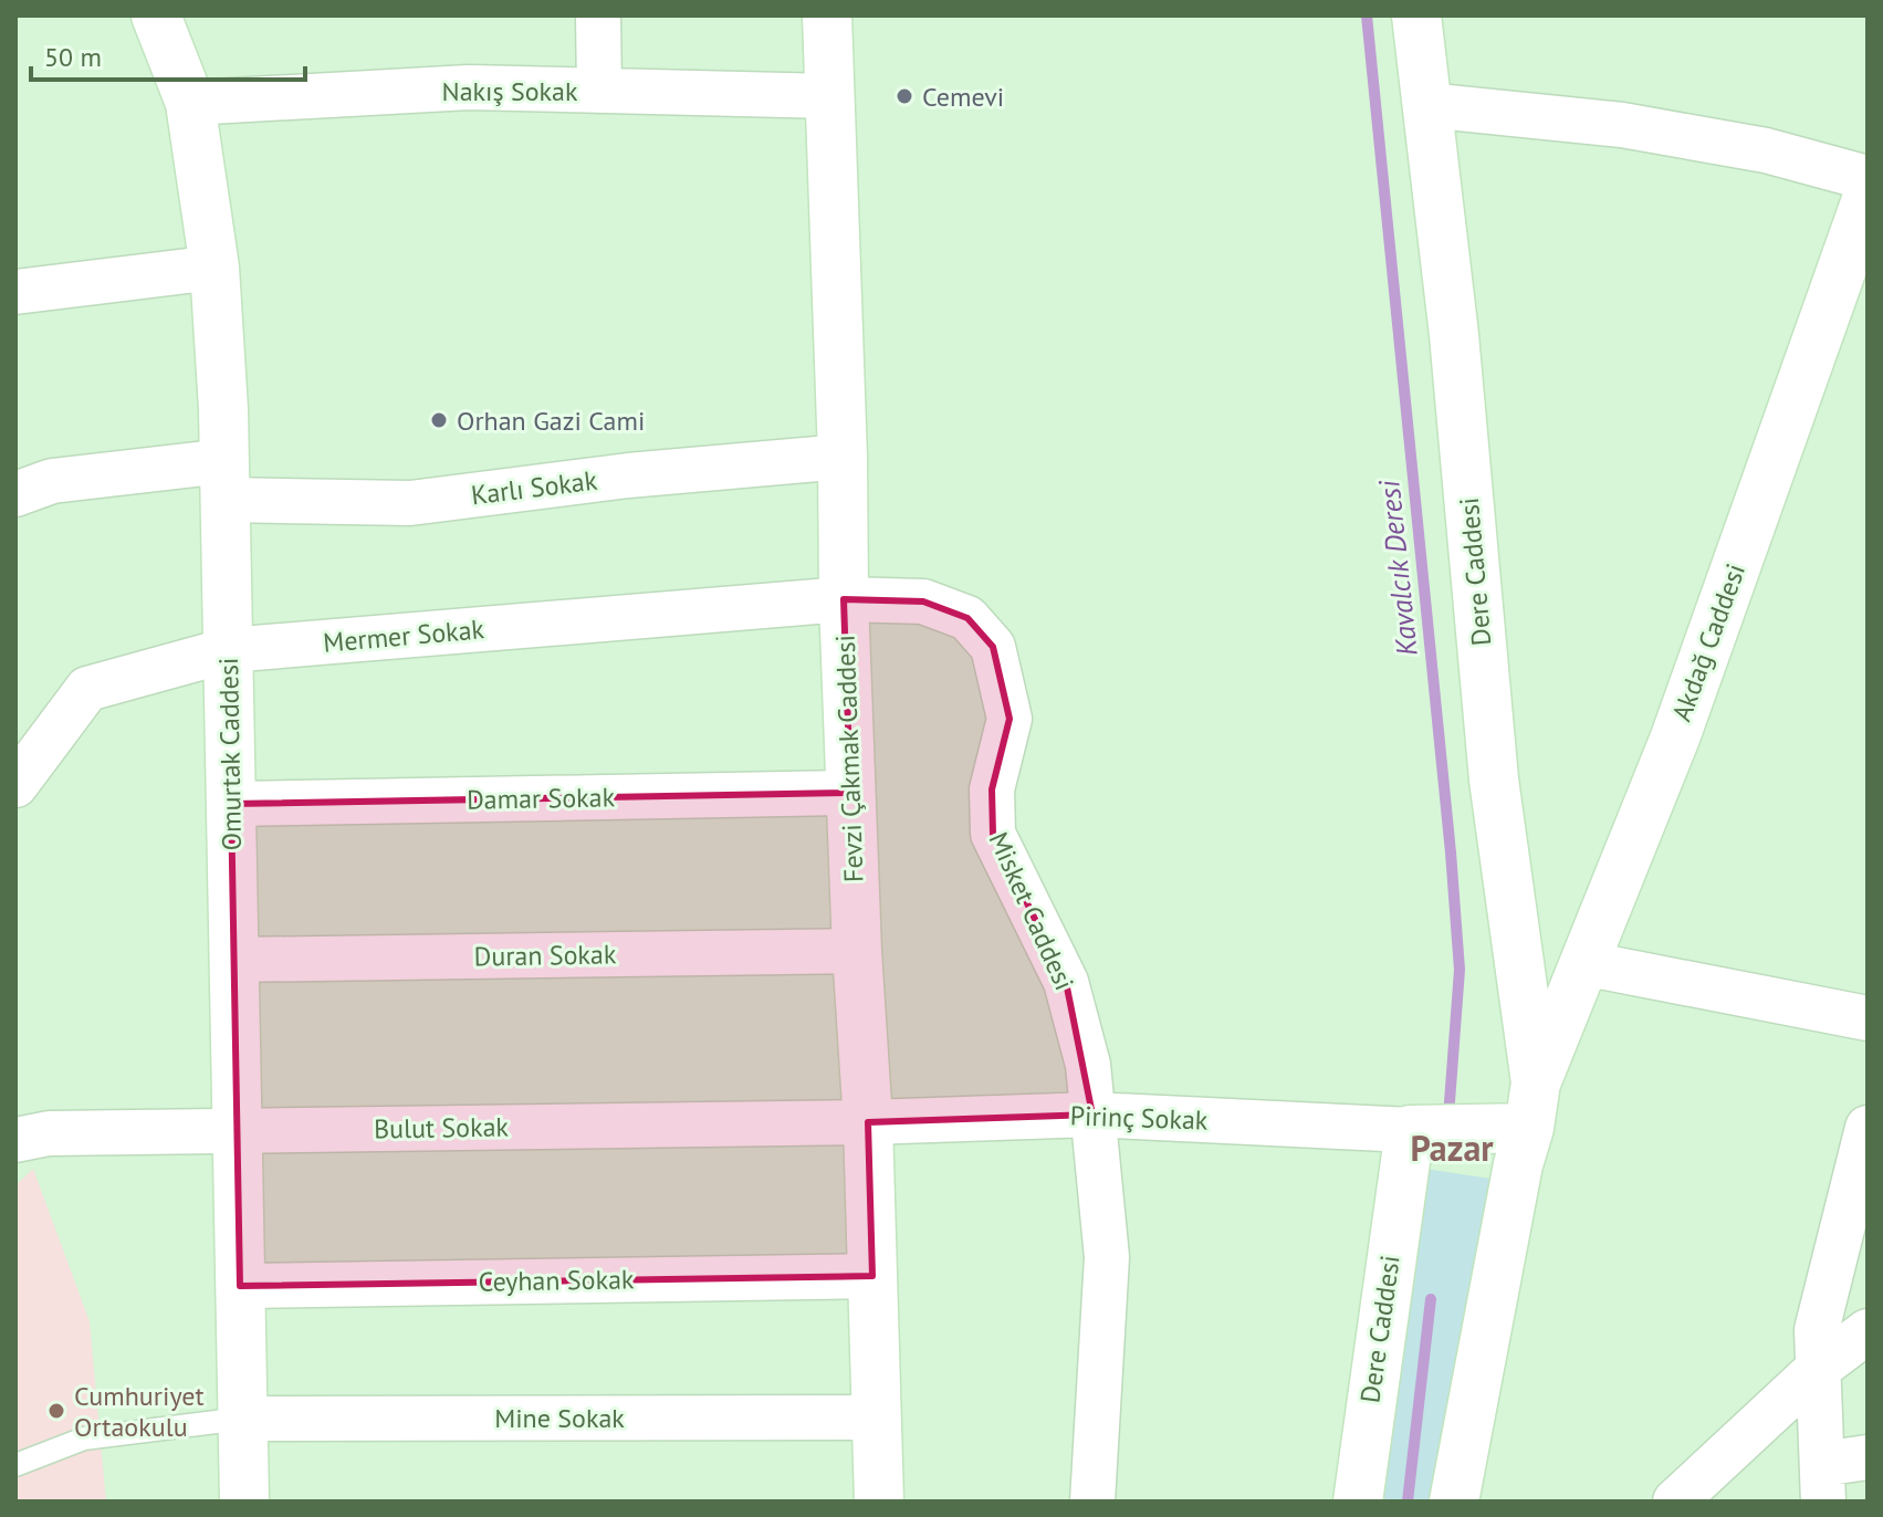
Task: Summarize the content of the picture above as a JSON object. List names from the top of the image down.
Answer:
{
  "streets": {
    "street": [
      "Nakış Sokak",
      "Karlı Sokak",
      "Dere Caddesi",
      "Mermer Sokak",
      "Akdağ Caddesi",
      "Omurtak Caddesi",
      "Fevzi Çakmak Caddesi",
      "Damar Sokak",
      "Misket Caddesi",
      "Duran Sokak",
      "Pirinç Sokak",
      "Bulut Sokak",
      "Ceyhan Sokak",
      "Mine Sokak"
    ]
  },
  "crossings": [
    ["Nakış Sokak", "Omurtak Caddesi"],
    ["Nakış Sokak", "Fevzi Çakmak Caddesi"],
    ["Karlı Sokak", "Omurtak Caddesi"],
    ["Karlı Sokak", "Fevzi Çakmak Caddesi"],
    ["Dere Caddesi", "Akdağ Caddesi"],
    ["Dere Caddesi", "Pirinç Sokak"],
    ["Mermer Sokak", "Omurtak Caddesi"],
    ["Mermer Sokak", "Fevzi Çakmak Caddesi"],
    ["Mermer Sokak", "Misket Caddesi"],
    ["Omurtak Caddesi", "Damar Sokak"],
    ["Omurtak Caddesi", "Duran Sokak"],
    ["Omurtak Caddesi", "Bulut Sokak"],
    ["Omurtak Caddesi", "Ceyhan Sokak"],
    ["Omurtak Caddesi", "Mine Sokak"],
    ["Fevzi Çakmak Caddesi", "Damar Sokak"],
    ["Fevzi Çakmak Caddesi", "Misket Caddesi"],
    ["Fevzi Çakmak Caddesi", "Duran Sokak"],
    ["Fevzi Çakmak Caddesi", "Pirinç Sokak"],
    ["Fevzi Çakmak Caddesi", "Bulut Sokak"],
    ["Fevzi Çakmak Caddesi", "Ceyhan Sokak"],
    ["Fevzi Çakmak Caddesi", "Mine Sokak"],
    ["Misket Caddesi", "Pirinç Sokak"],
    ["Pirinç Sokak", "Bulut Sokak"]
  ],
  "districts": ["Pazar"],
  "water": ["Kavalcık Deresi"],
  "places": ["Cemevi", "Orhan Gazi Cami", "Cumhuriyet Ortaokulu"],
  "scale_bar": "50 m"
}
